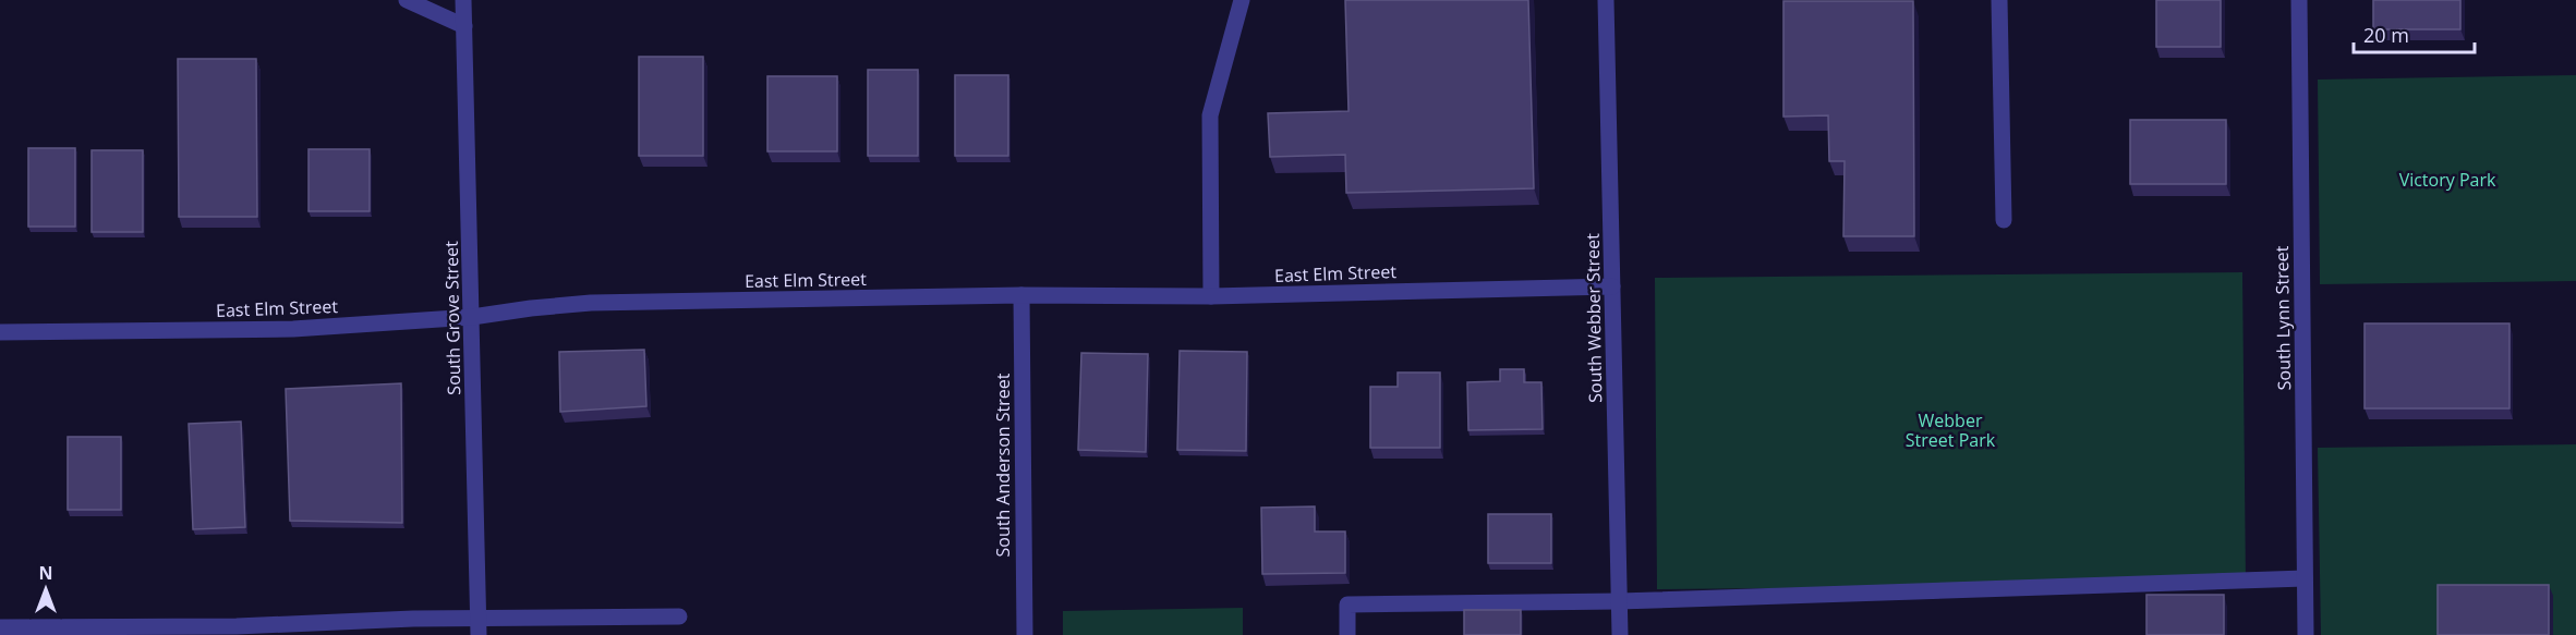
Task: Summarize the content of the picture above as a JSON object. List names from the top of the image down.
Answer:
{
  "streets": {
    "street": [
      "East Elm Street",
      "South Grove Street",
      "South Webber Street",
      "South Lynn Street",
      "South Anderson Street"
    ]
  },
  "crossings": [
    ["East Elm Street", "South Grove Street"],
    ["East Elm Street", "South Webber Street"],
    ["East Elm Street", "South Anderson Street"]
  ],
  "parks": ["Victory Park", "Webber Street Park"],
  "scale_bar": "20 m",
  "north": "top"
}
